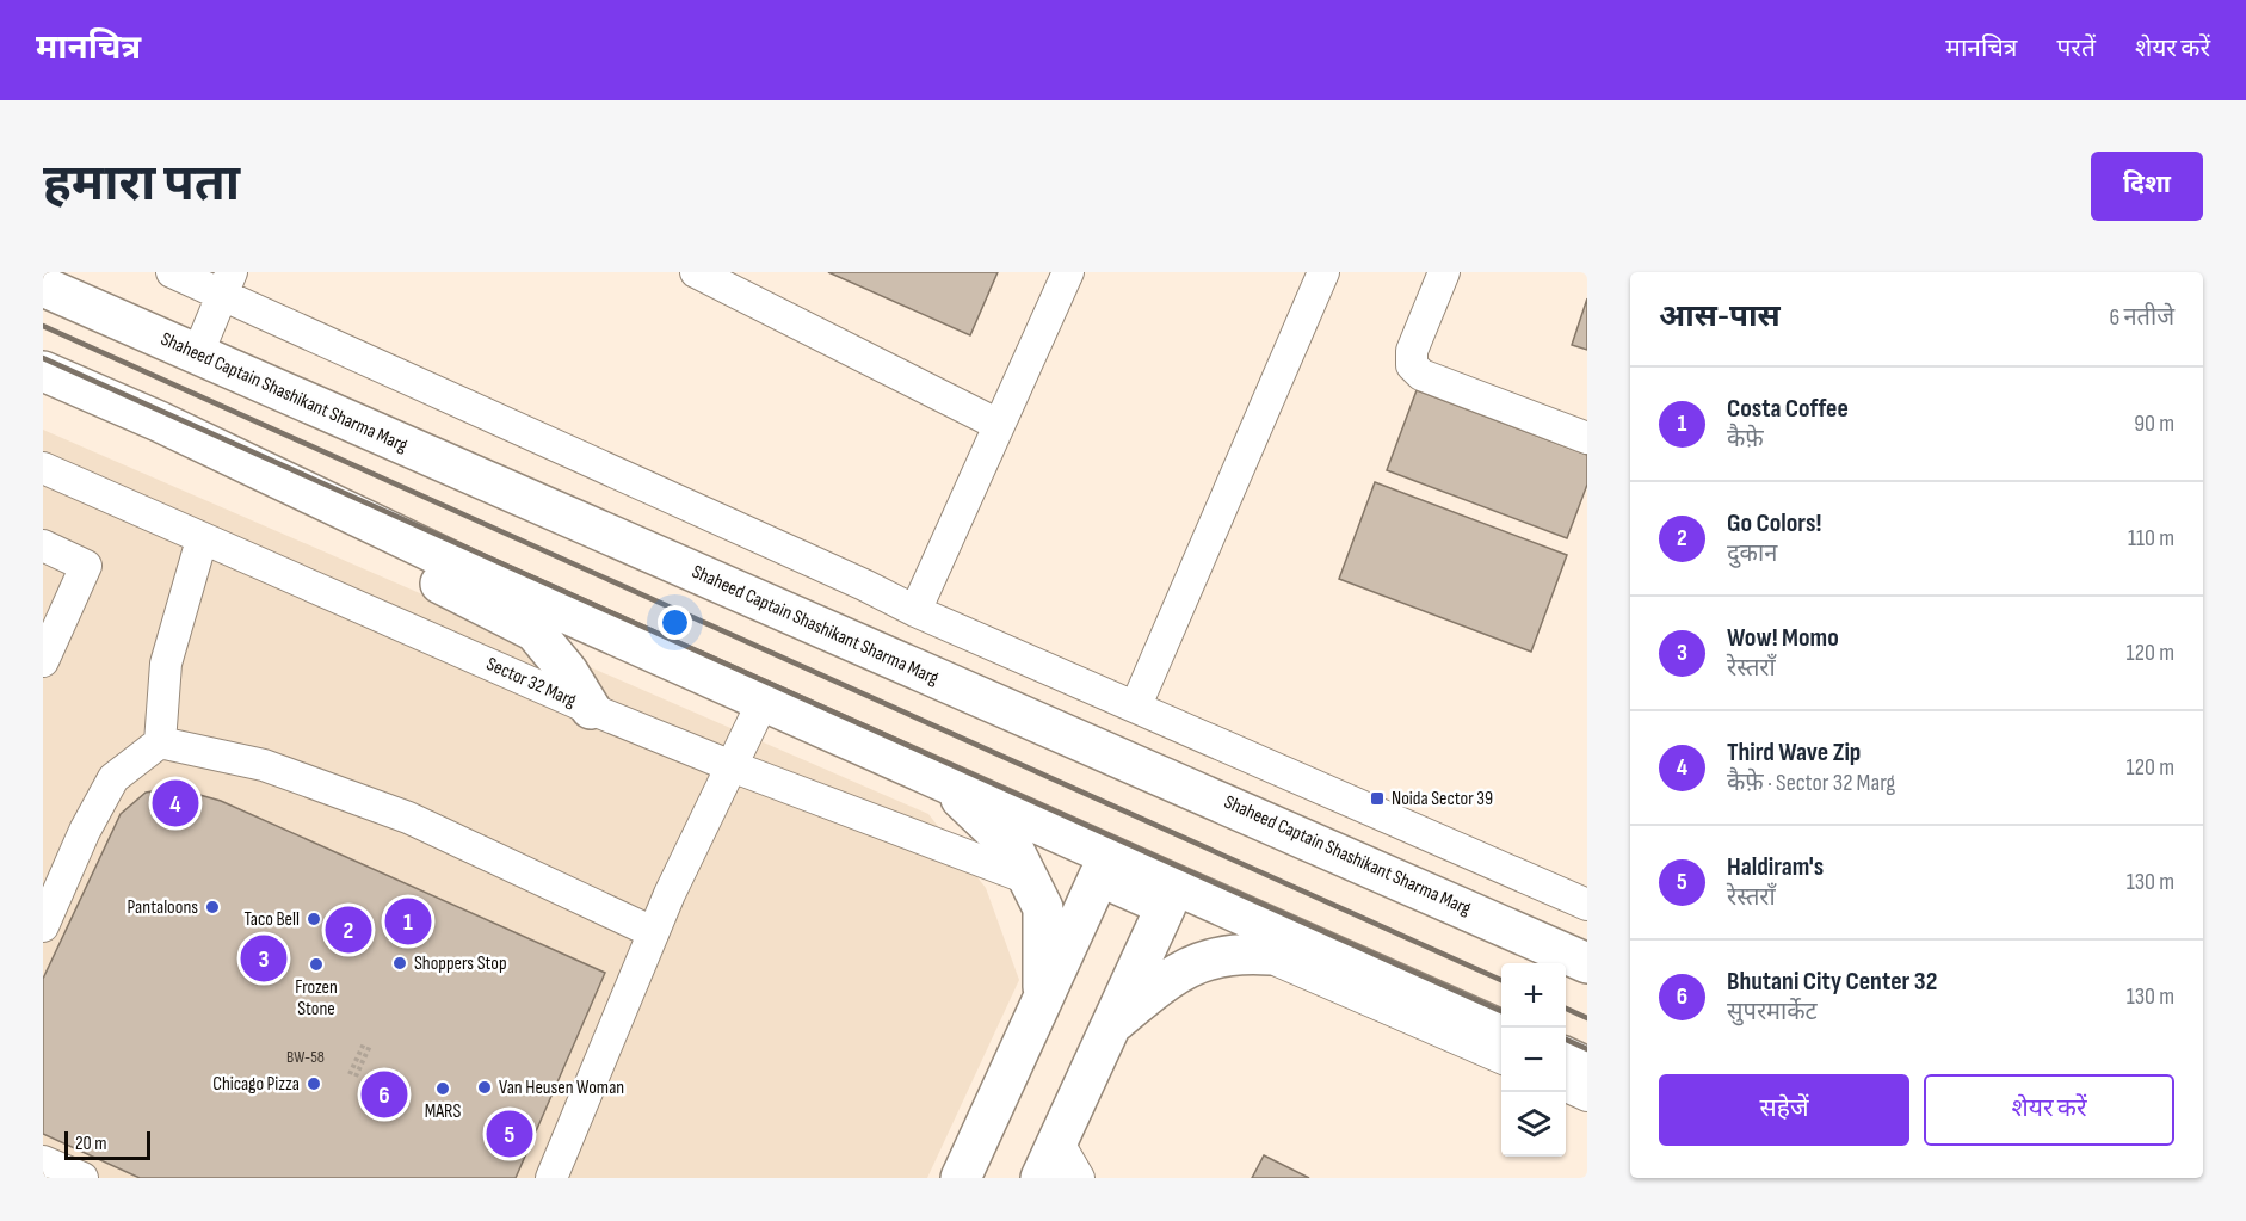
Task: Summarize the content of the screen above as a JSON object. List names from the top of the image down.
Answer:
{
  "streets": {
    "main road": ["Shaheed Captain Shashikant Sharma Marg"],
    "street": ["Sector 32 Marg"]
  },
  "places": {
    "transit": ["Noida Sector 39"],
    "other": [
      "Pantaloons",
      "Taco Bell",
      "Shoppers Stop",
      "Frozen Stone",
      "Chicago Pizza",
      "Van Heusen Woman",
      "MARS"
    ]
  },
  "house_numbers": ["BW-58"],
  "scale_bar": "20 m",
  "page": {
    "header": "मानचित्र",
    "nav": ["मानचित्र", "परतें", "शेयर करें"],
    "buttons": [
      "दिशा",
      ["सहेजें", "शेयर करें"]
    ],
    "title": "हमारा पता",
    "heading": ["आस-पास", "6 नतीजे"],
    "list": [
      {
        "mark": "1",
        "name": "Costa Coffee",
        "note": "कैफ़े",
        "value": "90 m"
      },
      {
        "mark": "2",
        "name": "Go Colors!",
        "note": "दुकान",
        "value": "110 m"
      },
      {
        "mark": "3",
        "name": "Wow! Momo",
        "note": "रेस्तराँ",
        "value": "120 m"
      },
      {
        "mark": "4",
        "name": "Third Wave Zip",
        "note": "कैफ़े · Sector 32 Marg",
        "value": "120 m"
      },
      {
        "mark": "5",
        "name": "Haldiram's",
        "note": "रेस्तराँ",
        "value": "130 m"
      },
      {
        "mark": "6",
        "name": "Bhutani City Center 32",
        "note": "सुपरमार्केट",
        "value": "130 m"
      }
    ],
    "pins": [
      "4",
      "1",
      "2",
      "3",
      "6",
      "5"
    ],
    "map_buttons": ["+", "−"],
    "scale": "20 m"
  }
}
